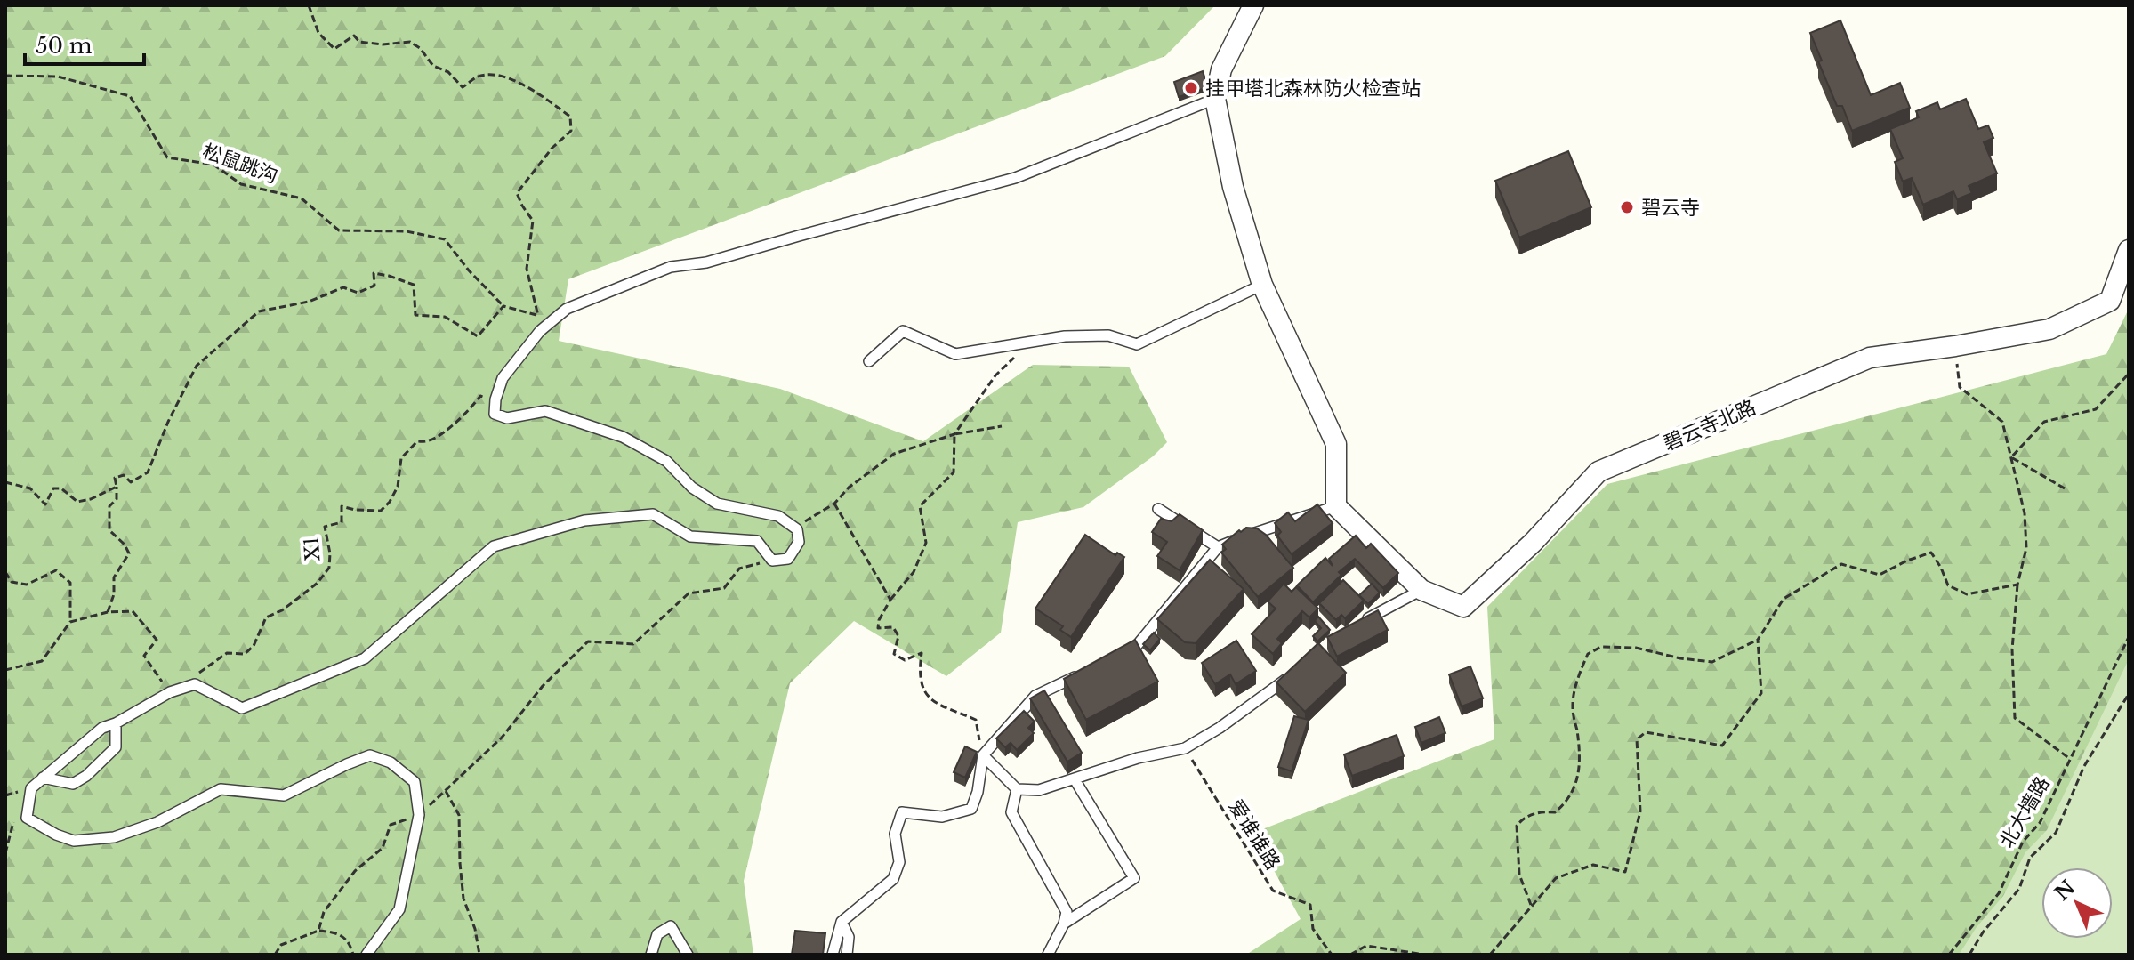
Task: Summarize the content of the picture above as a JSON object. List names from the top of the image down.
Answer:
{
  "streets": {
    "street": ["碧云寺北路"],
    "path": [
      "松鼠跳沟",
      "X1",
      "北大墙路",
      "爱谁谁路"
    ]
  },
  "places": ["挂甲塔北森林防火检查站", "碧云寺"],
  "scale_bar": "50 m",
  "north": "top left"
}
